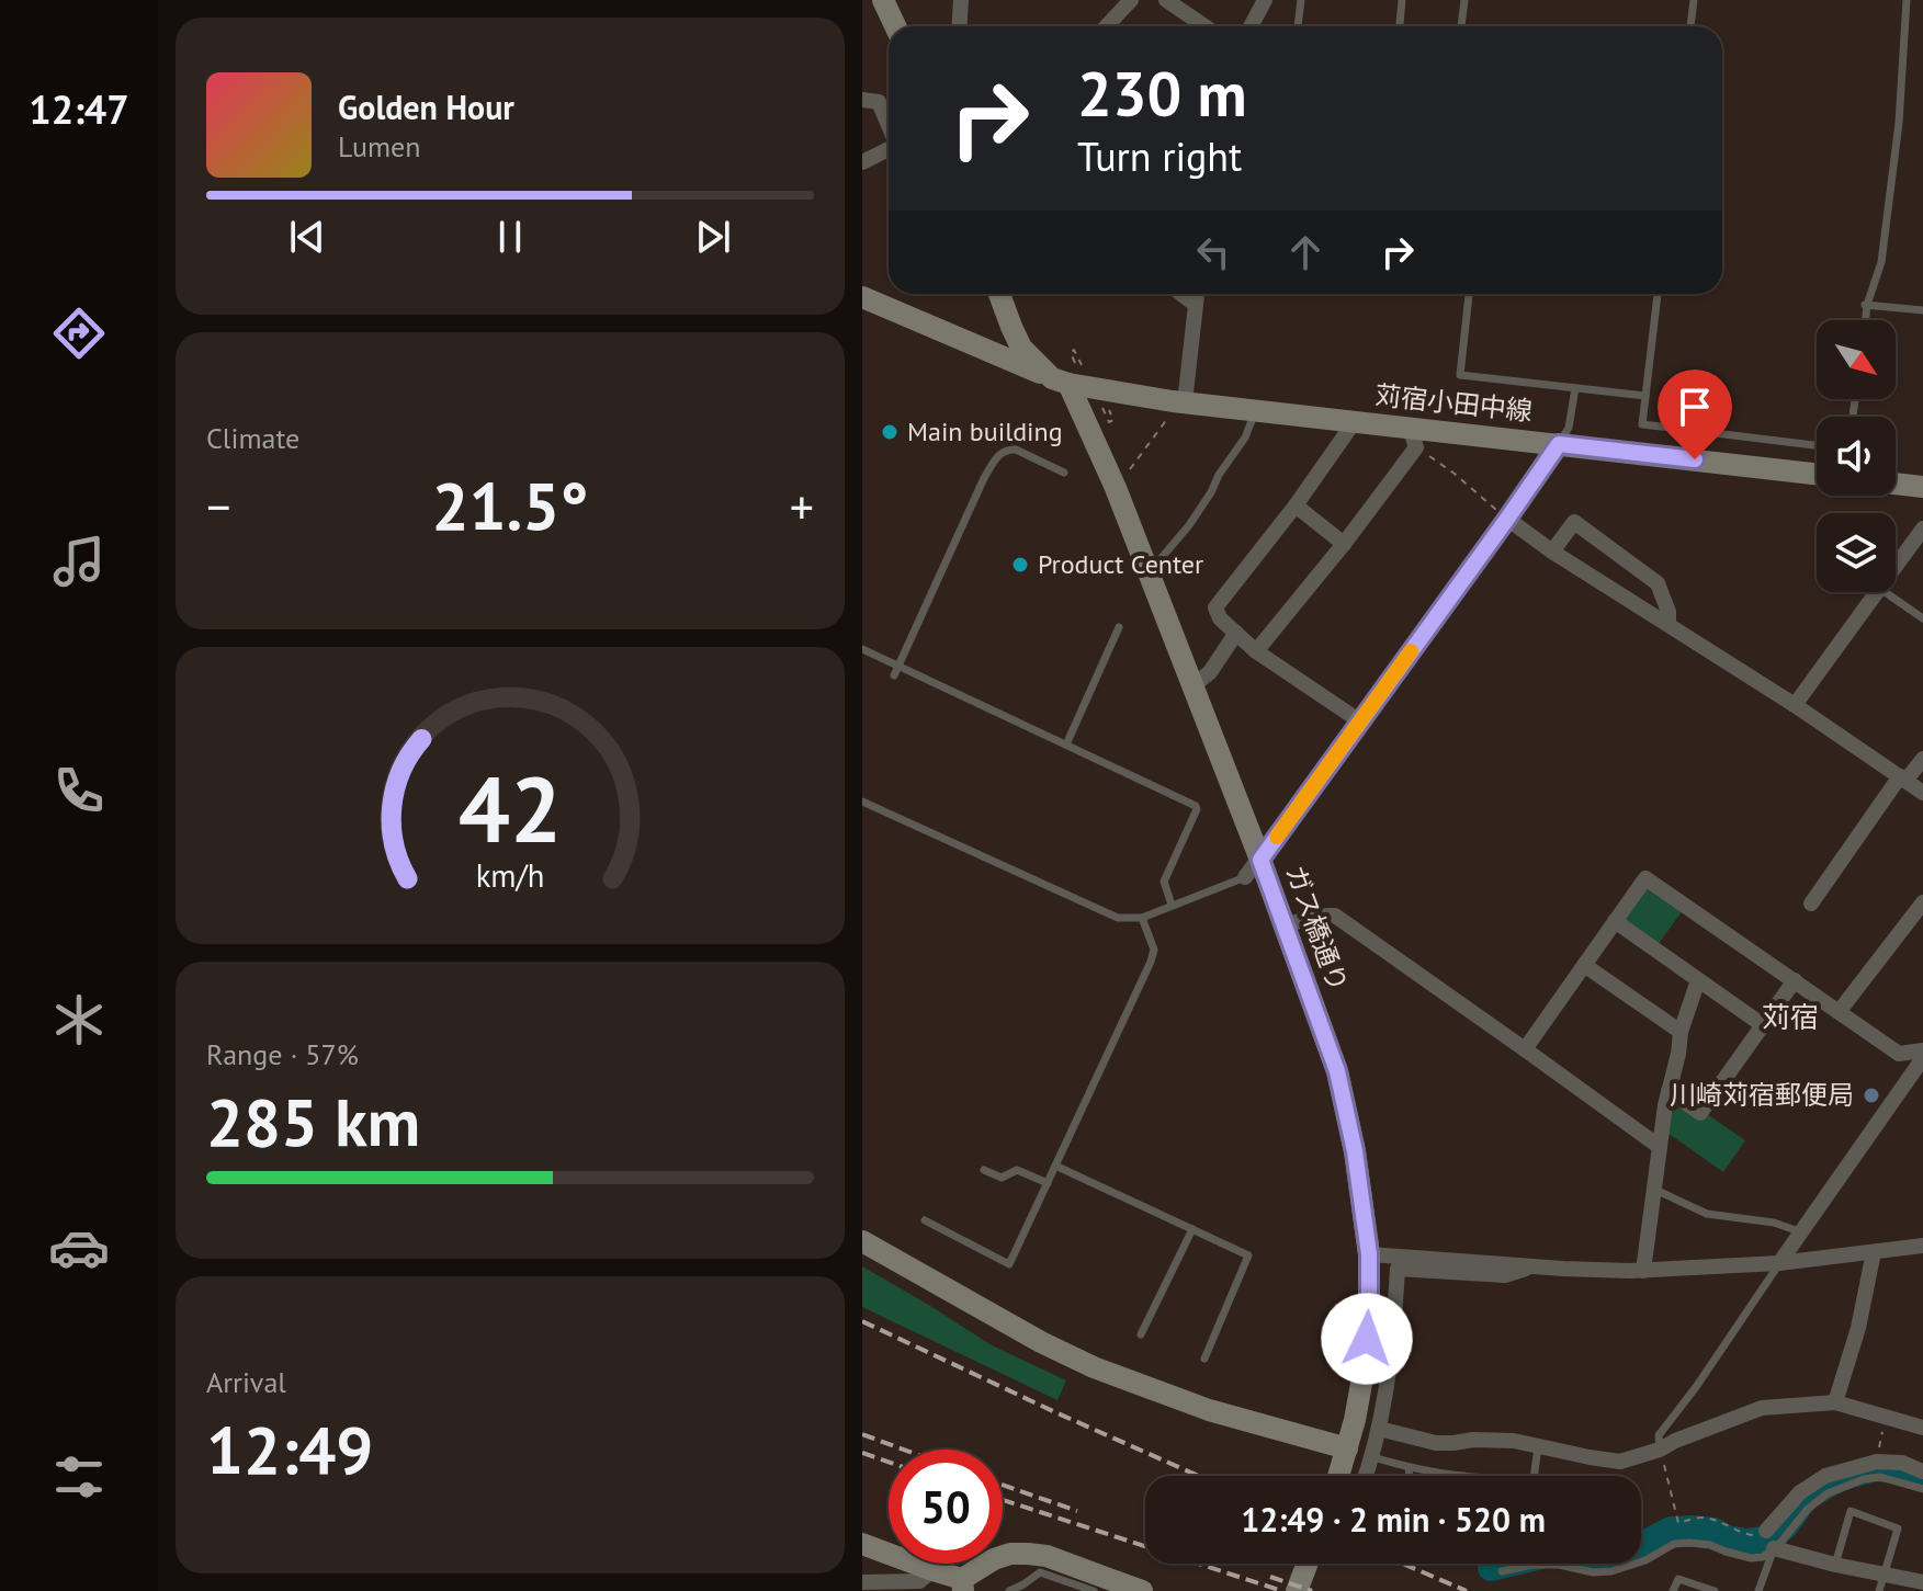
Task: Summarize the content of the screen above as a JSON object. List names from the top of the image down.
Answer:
{
  "streets": {
    "street": ["苅宿小田中線", "ガス橋通り"]
  },
  "crossings": [
    ["苅宿小田中線", "ガス橋通り"]
  ],
  "districts": ["苅宿"],
  "places": ["Main building", "Product Center", "川崎苅宿郵便局"],
  "north": "bottom right",
  "page": {
    "tabs": "12:47",
    "turn": ["230 m", "Turn right"],
    "song": ["Golden Hour", "Lumen"],
    "tile": [
      "Climate",
      ["Range · 57%", "285 km"],
      ["Arrival", "12:49"]
    ],
    "heat": ["−", "21.5°", "+"],
    "limit": "50",
    "trip": "12:49 · 2 min · 520 m",
    "gauge": ["42", "km/h"]
  }
}
